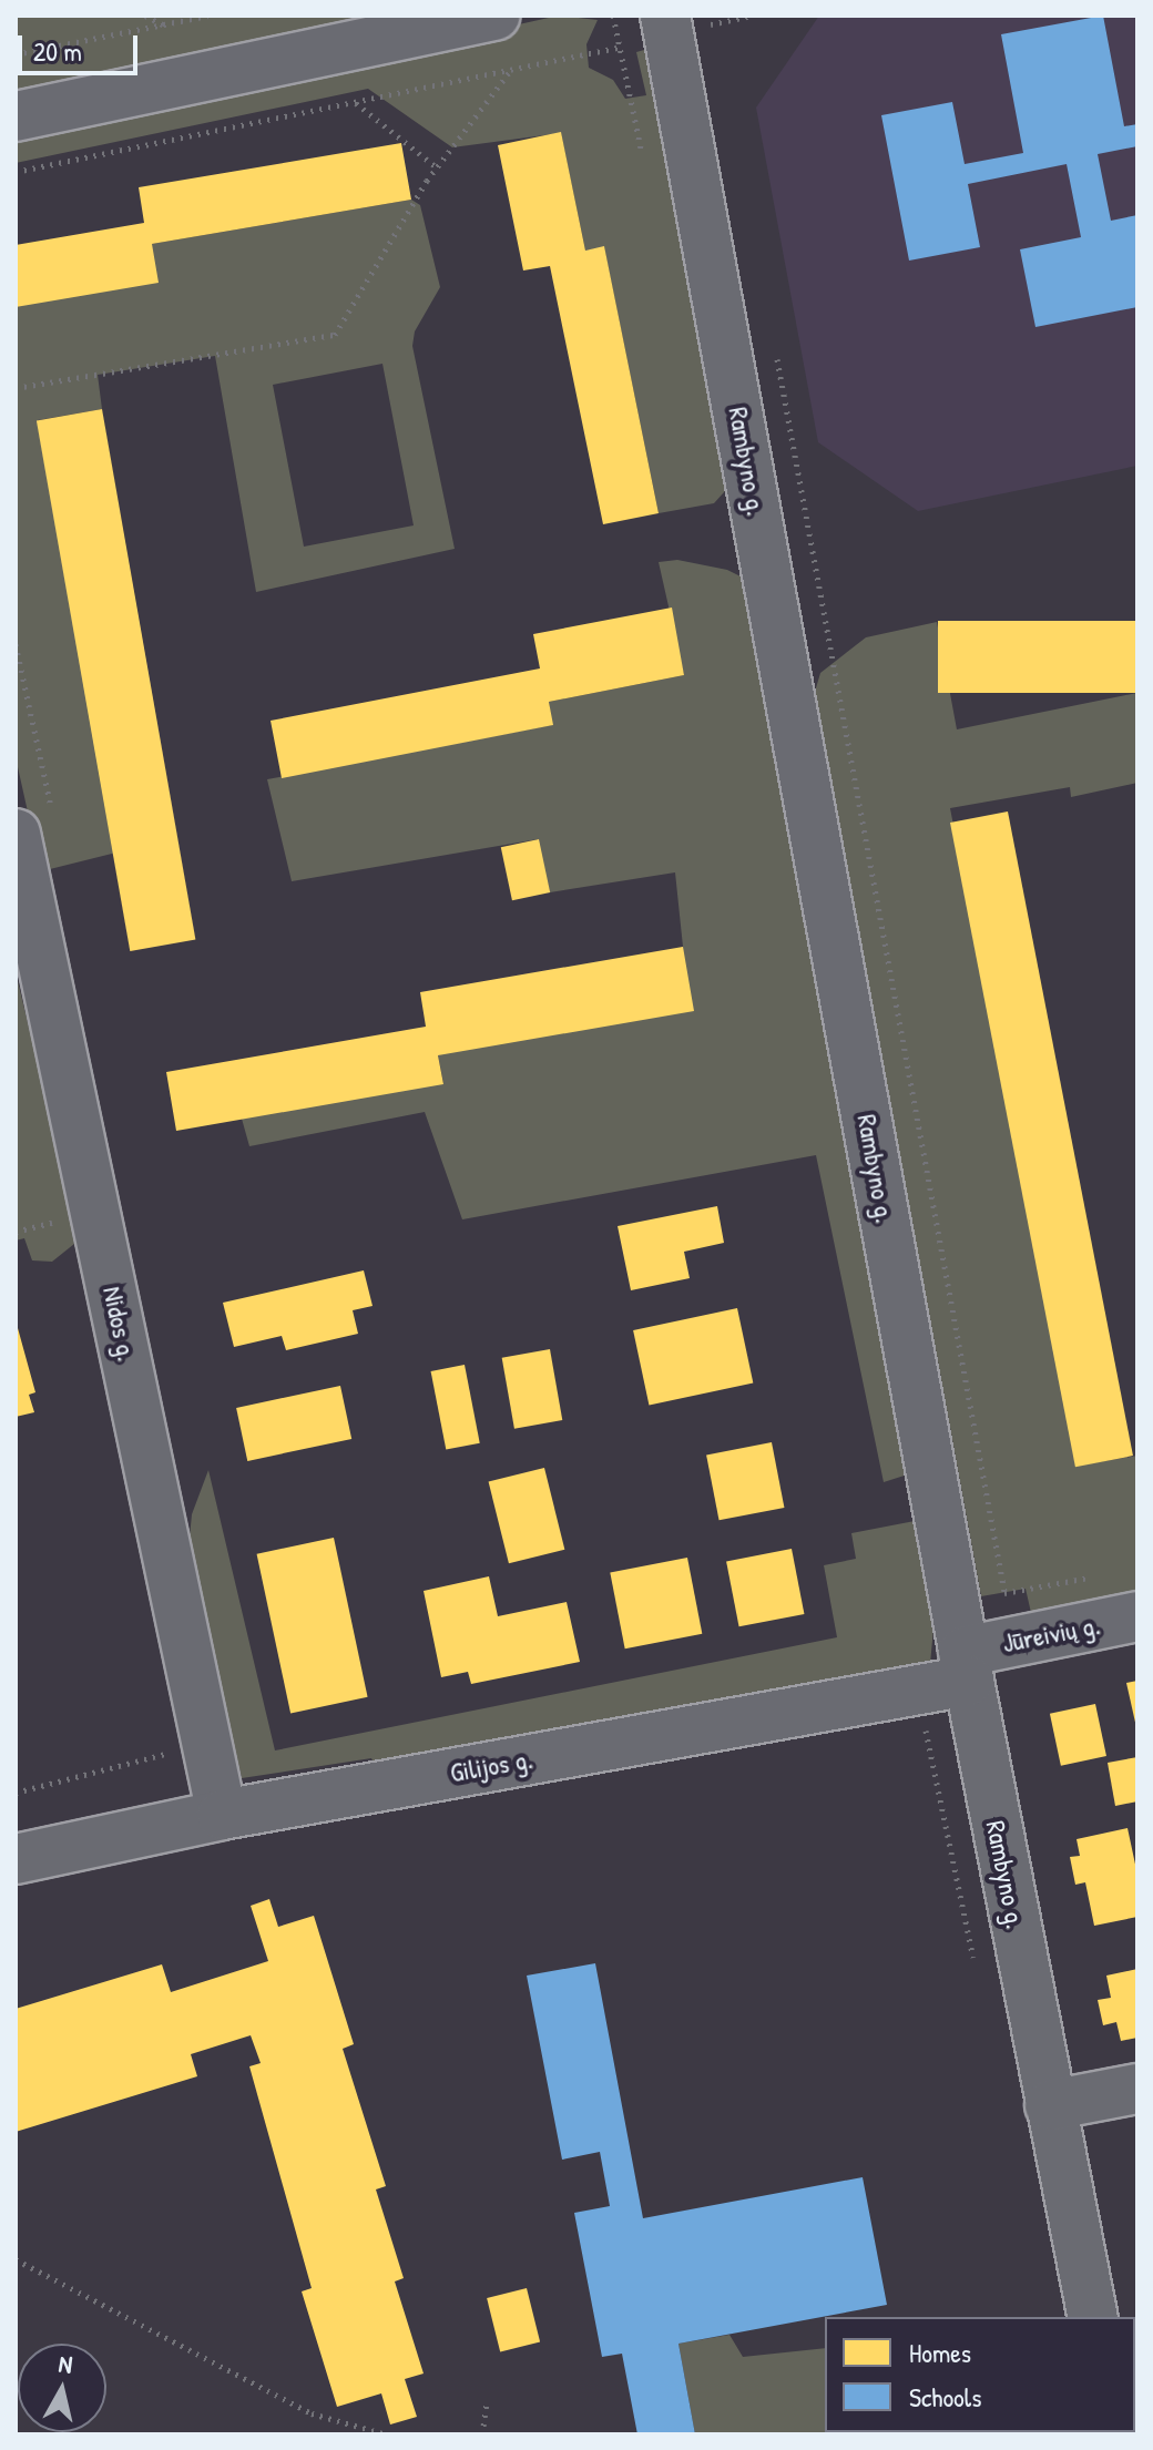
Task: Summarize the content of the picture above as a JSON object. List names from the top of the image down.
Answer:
{
  "streets": {
    "street": [
      "Rambyno g.",
      "Nidos g.",
      "Jūreivių g.",
      "Gilijos g."
    ]
  },
  "crossings": [
    ["Rambyno g.", "Jūreivių g."],
    ["Rambyno g.", "Gilijos g."],
    ["Nidos g.", "Gilijos g."],
    ["Jūreivių g.", "Gilijos g."]
  ],
  "legend": ["Homes", "Schools"],
  "scale_bar": "20 m",
  "north": "top"
}
